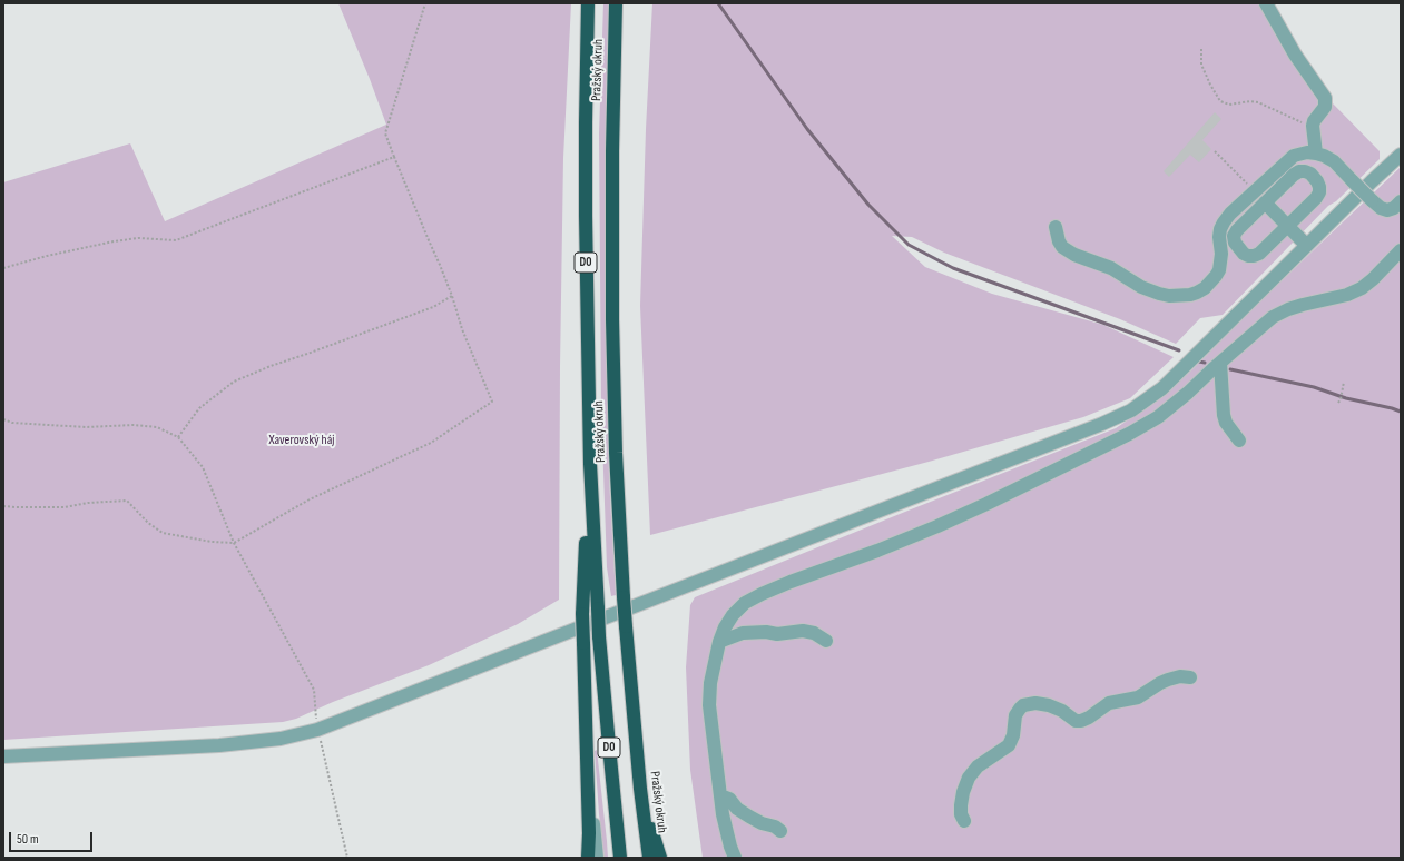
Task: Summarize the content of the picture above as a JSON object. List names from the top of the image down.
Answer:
{
  "streets": {
    "highway": ["Pražský okruh", "D0"]
  },
  "parks": ["Xaverovský háj"],
  "scale_bar": "50 m"
}
